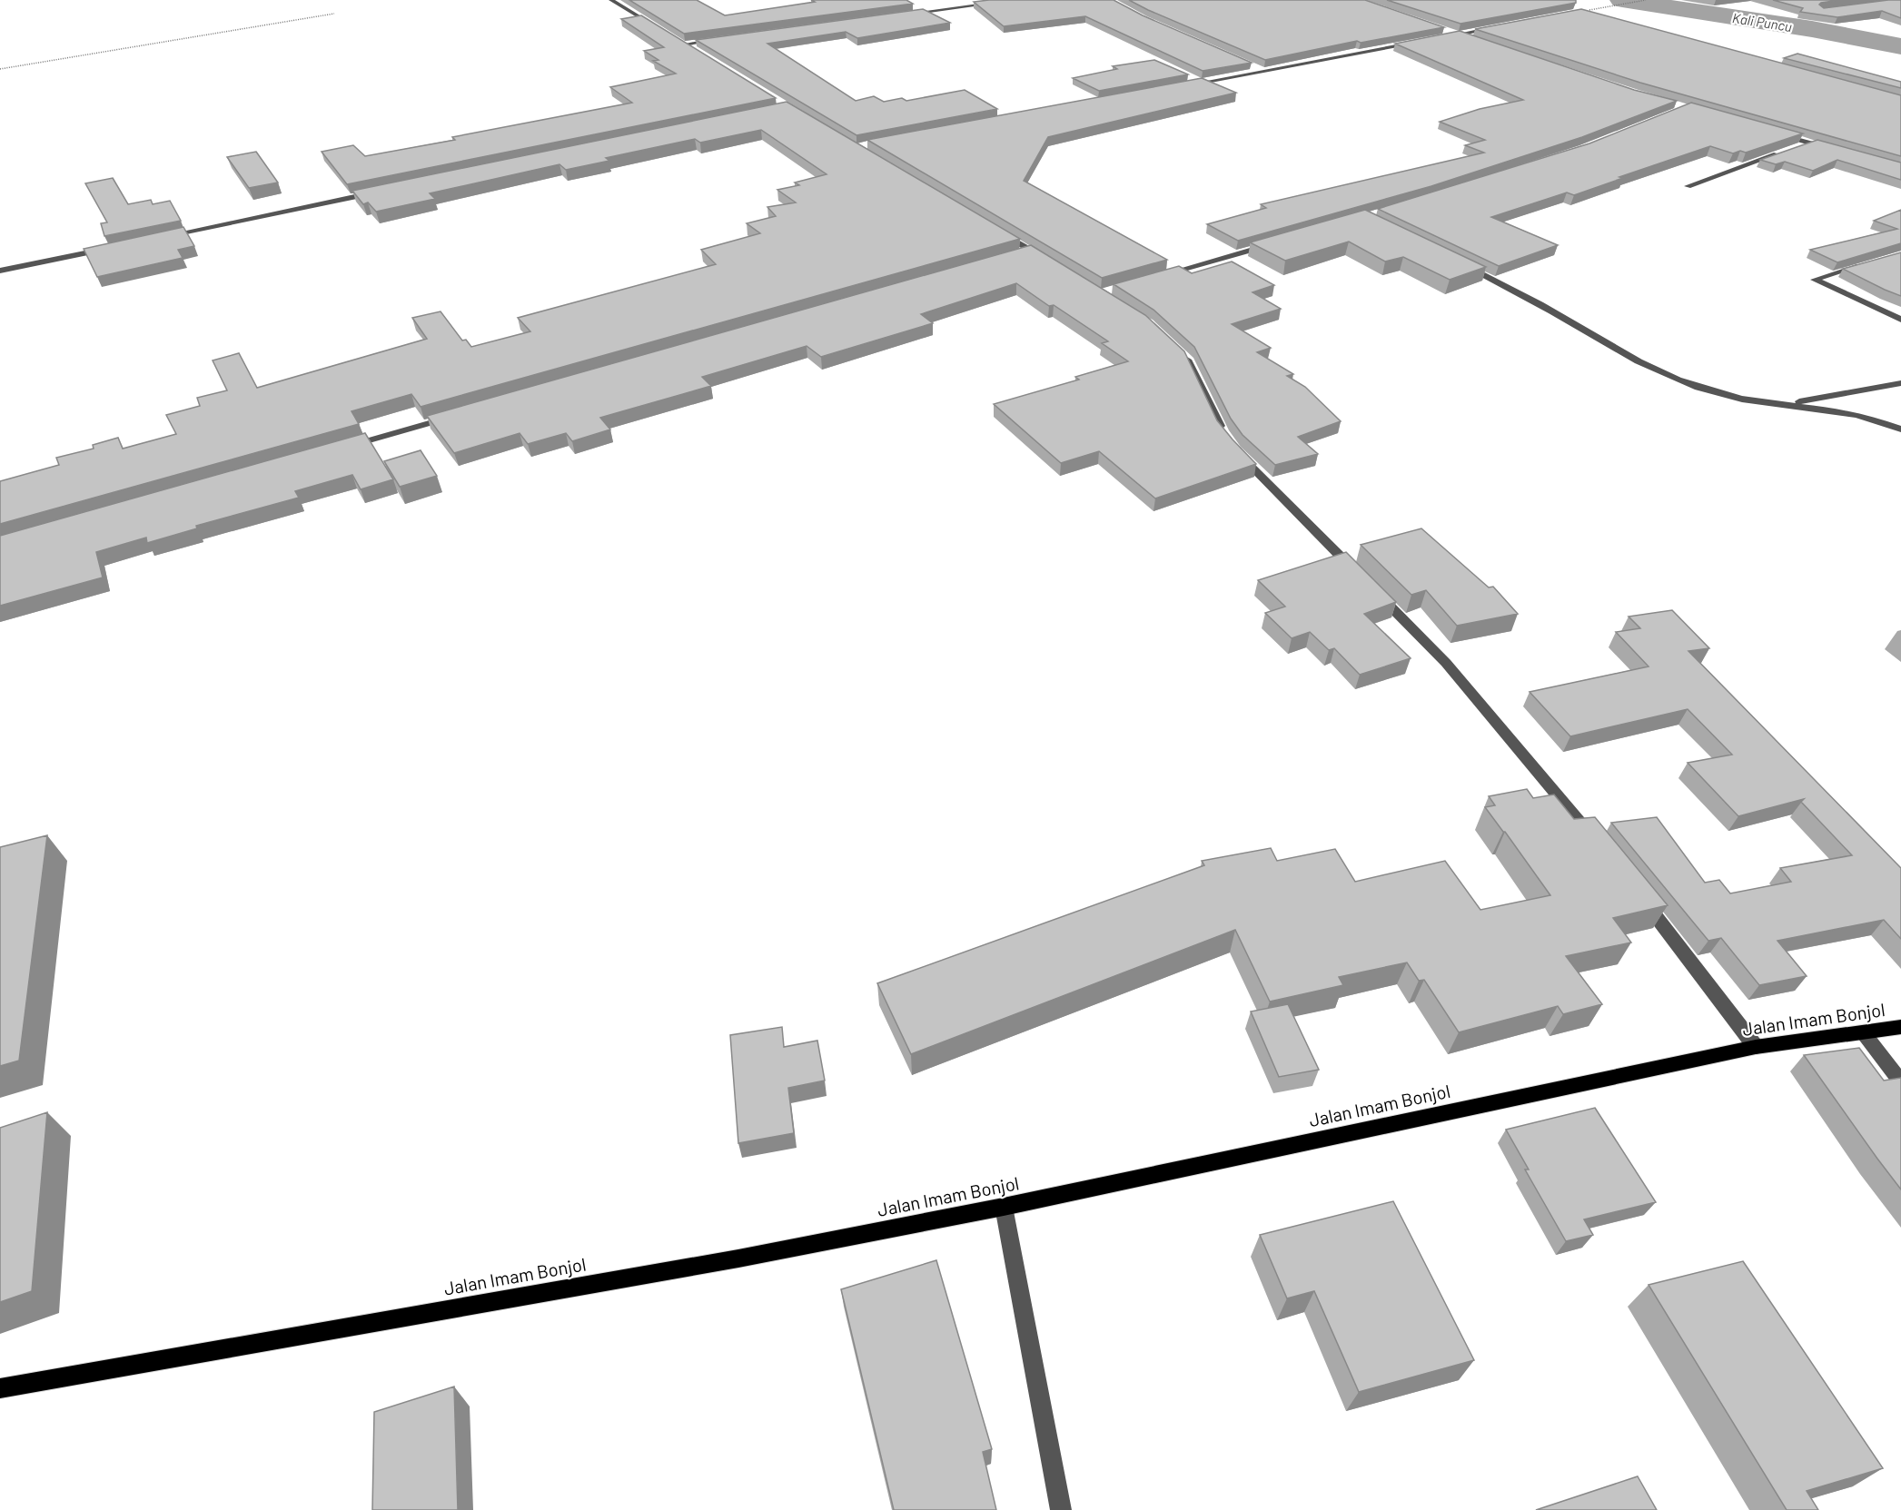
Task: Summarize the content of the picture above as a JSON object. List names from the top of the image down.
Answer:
{
  "streets": {
    "main road": ["Jalan Imam Bonjol"]
  },
  "water": ["Kali Puncu"]
}
